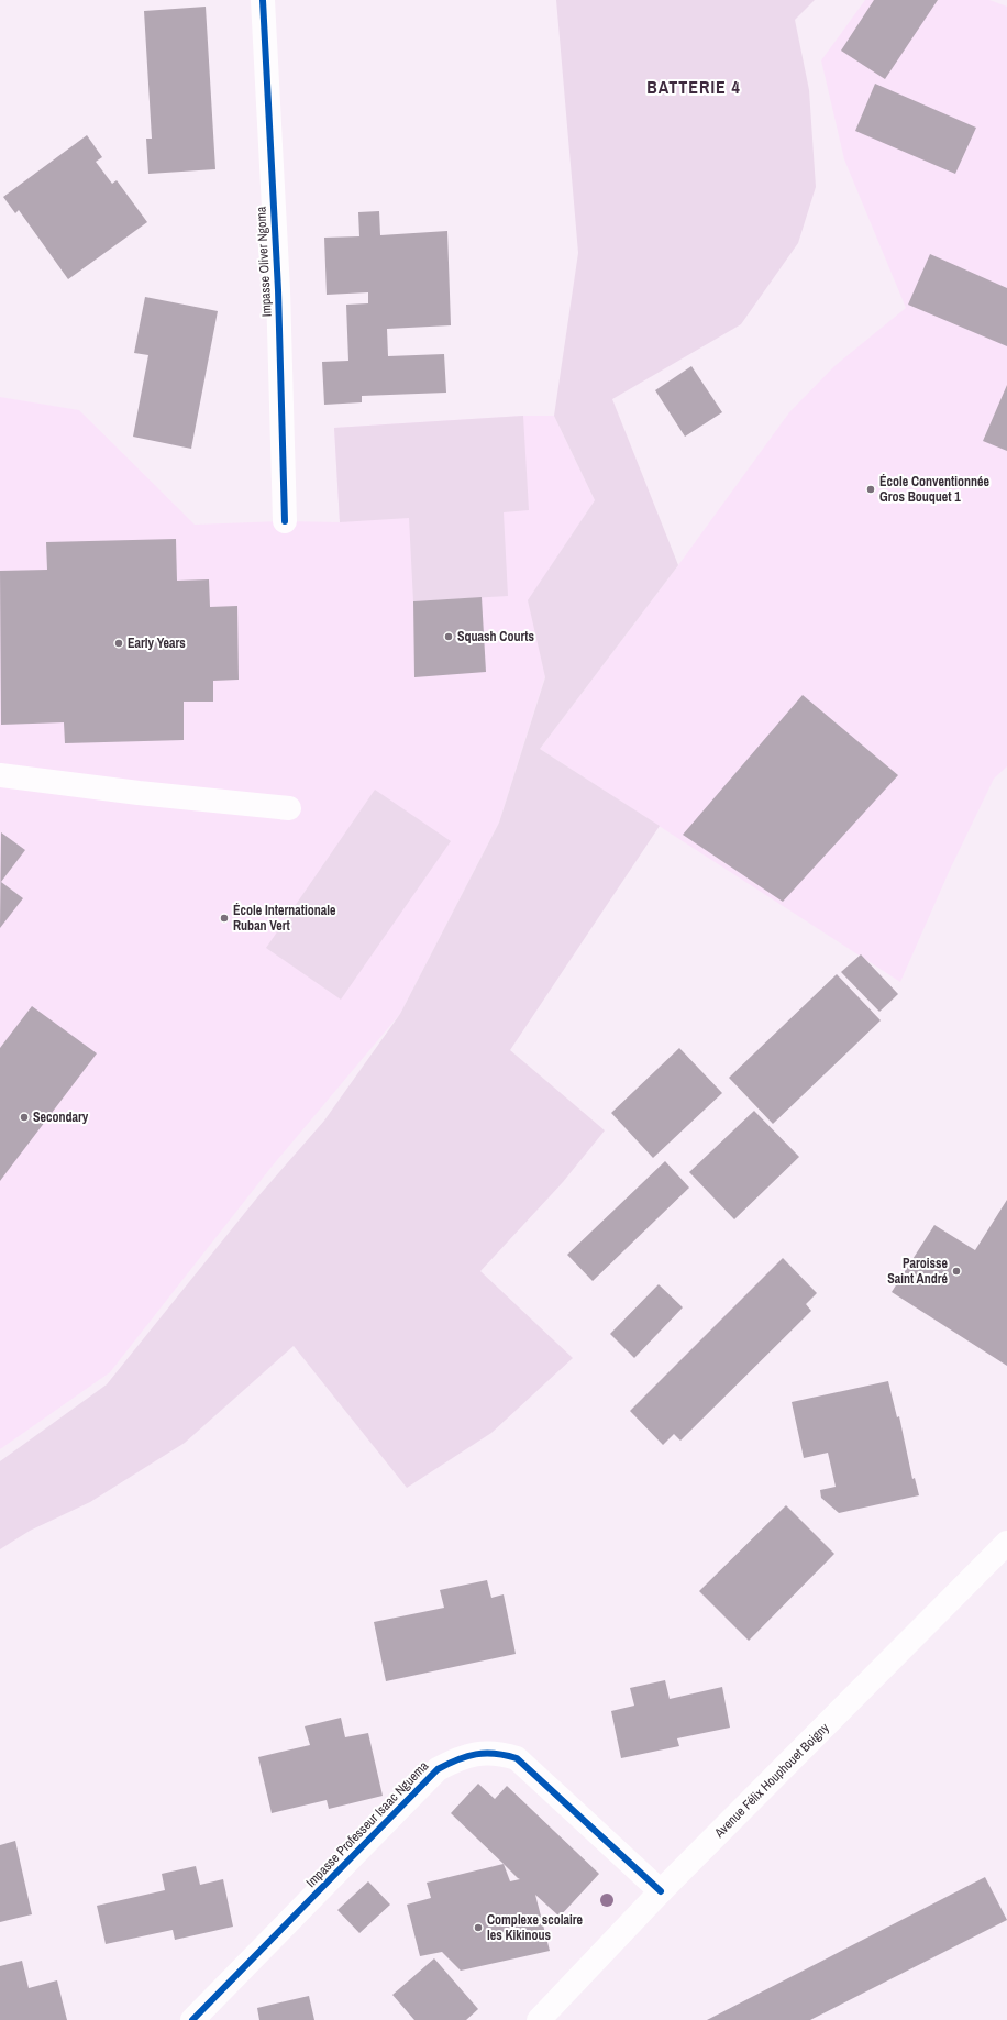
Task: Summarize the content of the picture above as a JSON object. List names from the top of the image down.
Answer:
{
  "streets": {
    "street": ["Impasse Oliver Ngoma", "Avenue Félix Houphouet Boigny", "Impasse Professeur Isaac Nguema"]
  },
  "crossings": [
    ["Avenue Félix Houphouet Boigny", "Impasse Professeur Isaac Nguema"]
  ],
  "districts": ["BATTERIE 4"],
  "places": [
    "École Conventionnée Gros Bouquet 1",
    "Squash Courts",
    "Early Years",
    "École Internationale Ruban Vert",
    "Secondary",
    "Paroisse Saint André",
    "Complexe scolaire les Kikinous"
  ]
}
